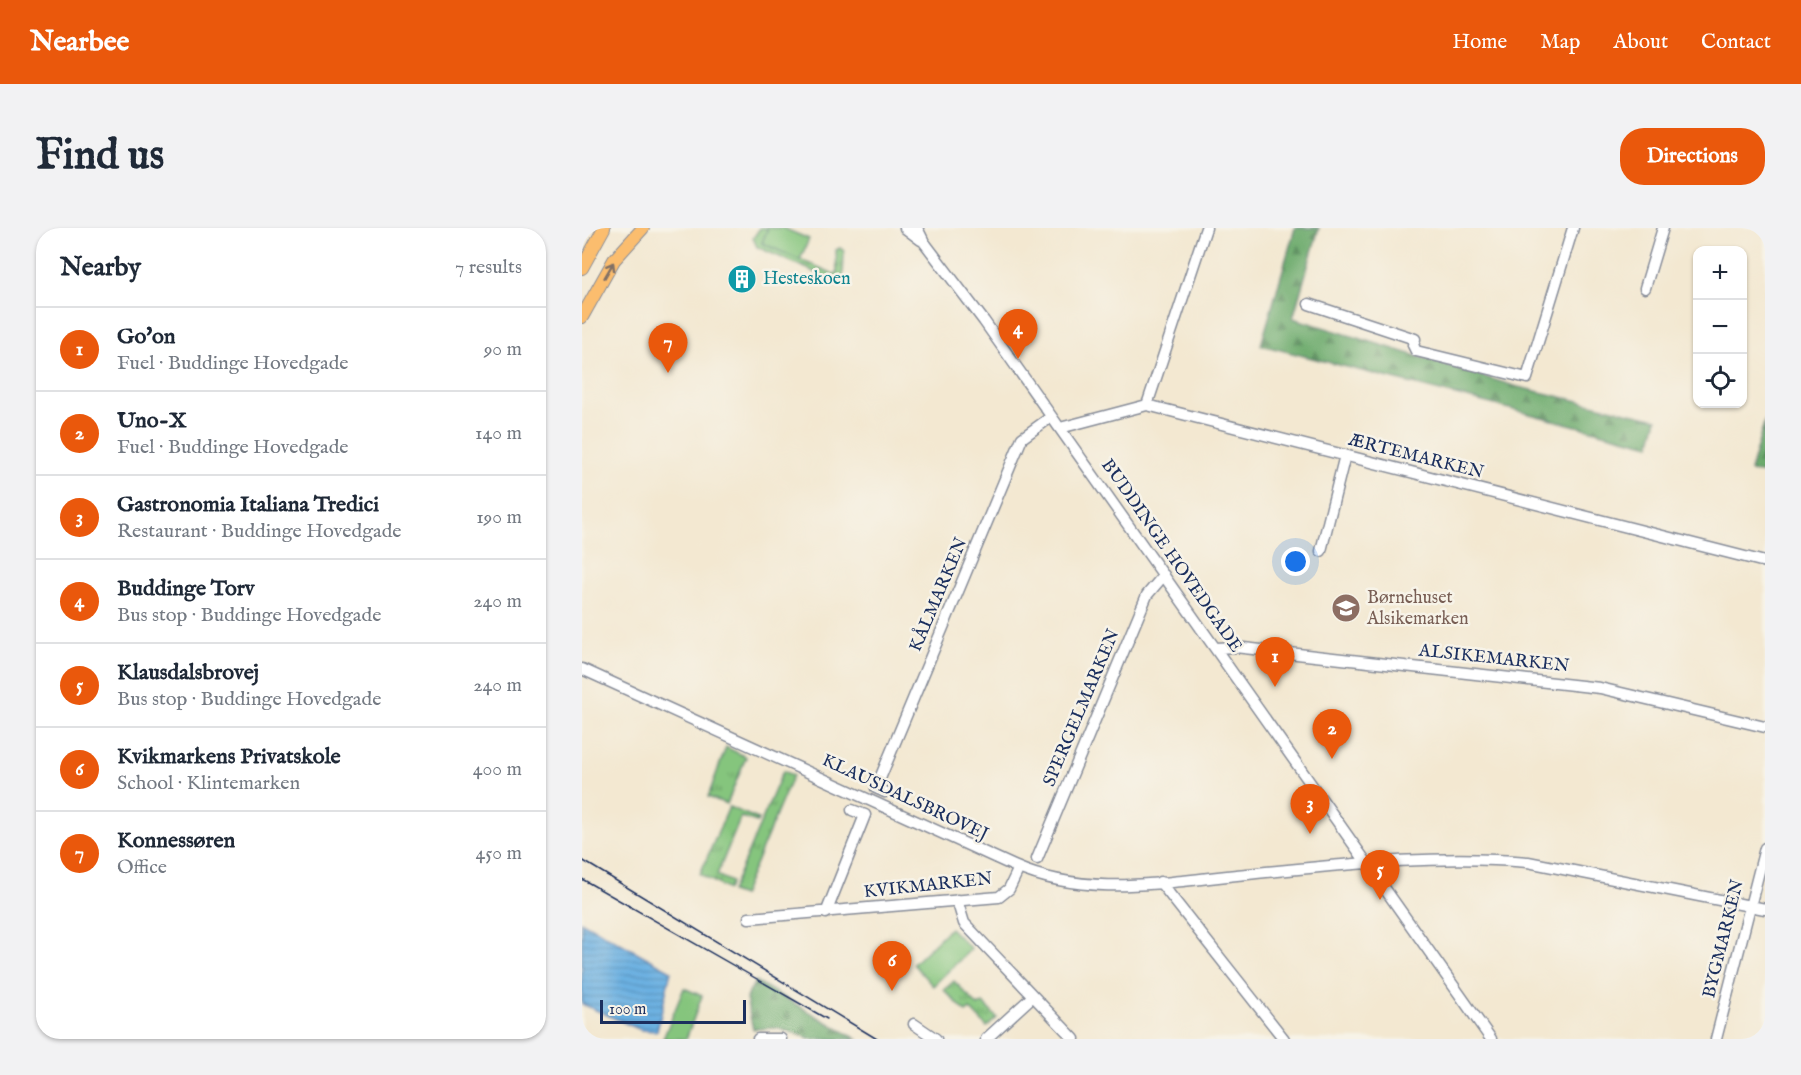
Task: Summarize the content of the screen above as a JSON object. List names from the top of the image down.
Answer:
{
  "streets": {
    "street": [
      "ÆRTEMARKEN",
      "BUDDINGE HOVEDGADE",
      "KÅLMARKEN",
      "ALSIKEMARKEN",
      "SPERGELMARKEN",
      "KLAUSDALSBROVEJ",
      "KVIKMARKEN",
      "BYGMARKEN"
    ]
  },
  "crossings": [
    ["ÆRTEMARKEN", "BUDDINGE HOVEDGADE"],
    ["BUDDINGE HOVEDGADE", "KÅLMARKEN"],
    ["BUDDINGE HOVEDGADE", "ALSIKEMARKEN"],
    ["BUDDINGE HOVEDGADE", "SPERGELMARKEN"],
    ["BUDDINGE HOVEDGADE", "KLAUSDALSBROVEJ"],
    ["KLAUSDALSBROVEJ", "KVIKMARKEN"],
    ["KLAUSDALSBROVEJ", "BYGMARKEN"]
  ],
  "places": {
    "building": ["Hesteskoen"],
    "school or university": ["Børnehuset Alsikemarken"]
  },
  "scale_bar": "100 m",
  "page": {
    "header": "Nearbee",
    "nav": [
      "Home",
      "Map",
      "About",
      "Contact"
    ],
    "buttons": "Directions",
    "title": "Find us",
    "heading": ["Nearby", "7 results"],
    "map_buttons": ["+", "−"],
    "list": [
      {
        "mark": "1",
        "name": "Go'on",
        "note": "Fuel · Buddinge Hovedgade",
        "value": "90 m"
      },
      {
        "mark": "2",
        "name": "Uno-X",
        "note": "Fuel · Buddinge Hovedgade",
        "value": "140 m"
      },
      {
        "mark": "3",
        "name": "Gastronomia Italiana Tredici",
        "note": "Restaurant · Buddinge Hovedgade",
        "value": "190 m"
      },
      {
        "mark": "4",
        "name": "Buddinge Torv",
        "note": "Bus stop · Buddinge Hovedgade",
        "value": "240 m"
      },
      {
        "mark": "5",
        "name": "Klausdalsbrovej",
        "note": "Bus stop · Buddinge Hovedgade",
        "value": "240 m"
      },
      {
        "mark": "6",
        "name": "Kvikmarkens Privatskole",
        "note": "School · Klintemarken",
        "value": "400 m"
      },
      {
        "mark": "7",
        "name": "Konnessøren",
        "note": "Office",
        "value": "450 m"
      }
    ],
    "pins": [
      "4",
      "7",
      "1",
      "2",
      "3",
      "5",
      "6"
    ],
    "scale": "100 m"
  }
}
